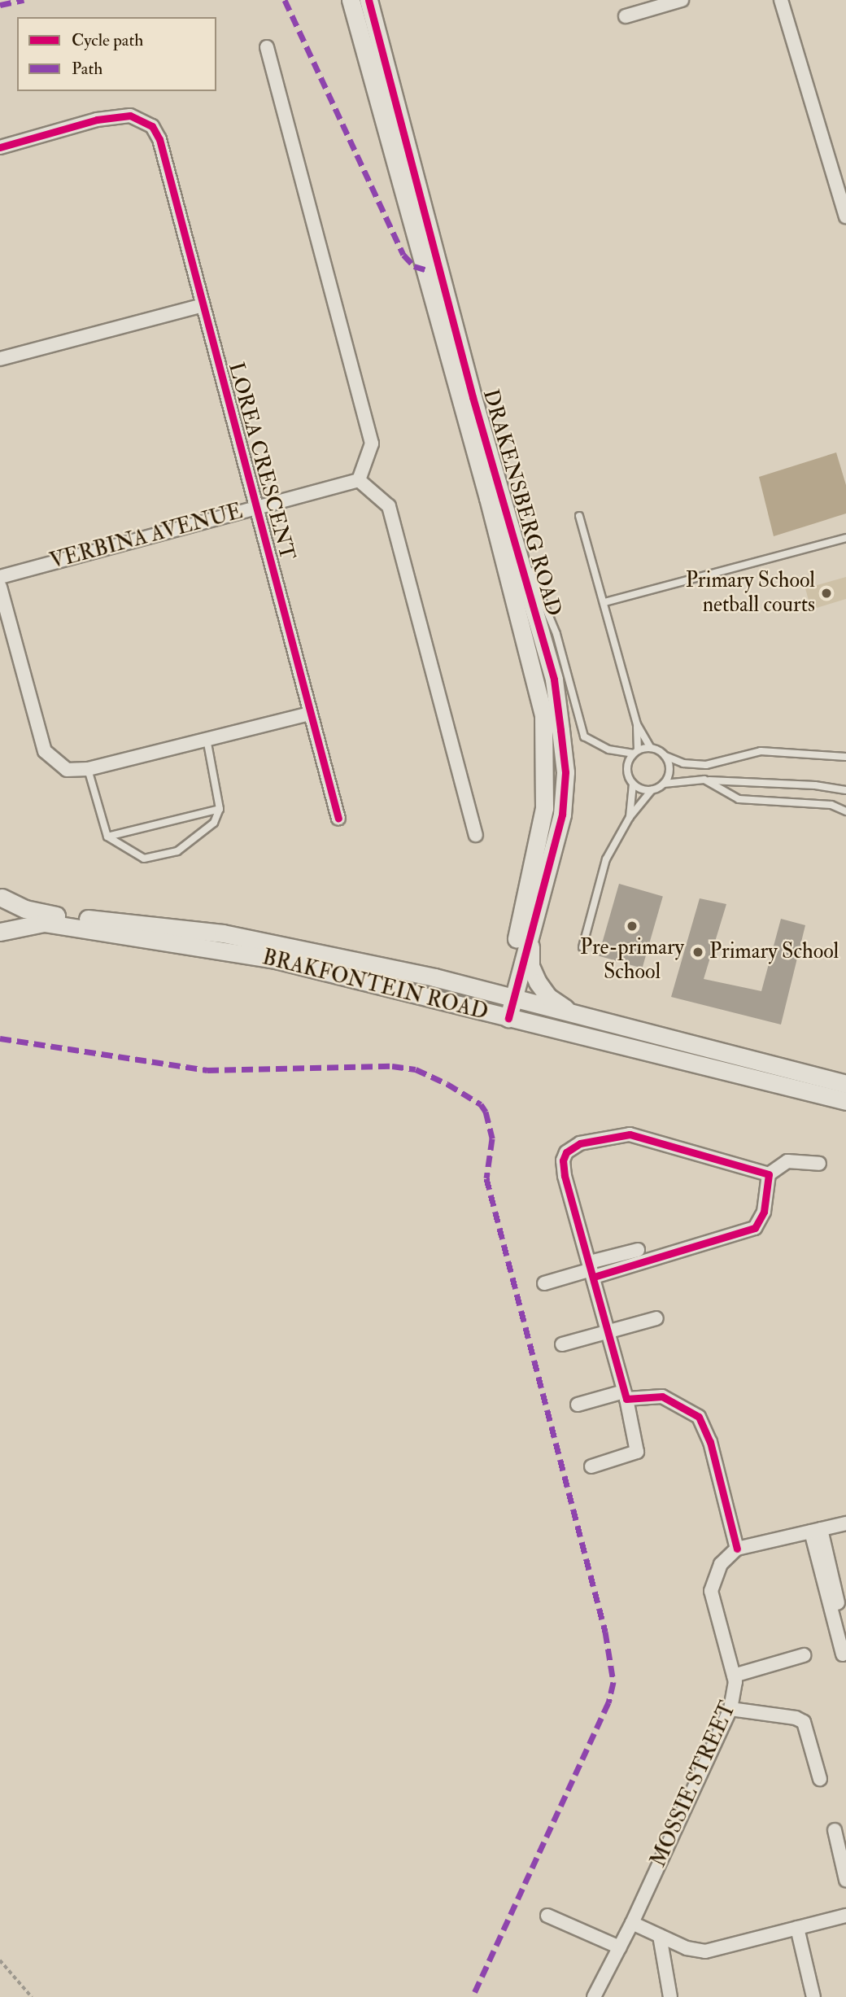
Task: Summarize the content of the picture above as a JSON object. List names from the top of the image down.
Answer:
{
  "streets": {
    "street": [
      "LOREA CRESCENT",
      "DRAKENSBERG ROAD",
      "VERBINA AVENUE",
      "BRAKFONTEIN ROAD",
      "MOSSIE STREET"
    ]
  },
  "crossings": [
    ["LOREA CRESCENT", "VERBINA AVENUE"],
    ["DRAKENSBERG ROAD", "BRAKFONTEIN ROAD"]
  ],
  "places": ["Primary School netball courts", "Pre-primary School", "Primary School"],
  "legend": ["Cycle path", "Path"]
}
